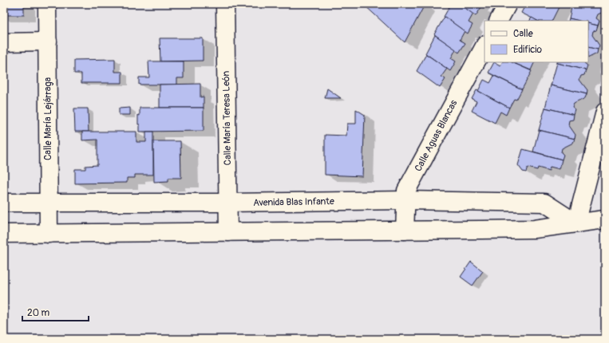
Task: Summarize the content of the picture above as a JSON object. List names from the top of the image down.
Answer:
{
  "streets": {
    "street": [
      "Calle María Teresa León",
      "Calle María Lejárraga",
      "Calle Aguas Blancas",
      "Avenida Blas Infante"
    ]
  },
  "crossings": [
    ["Calle María Teresa León", "Avenida Blas Infante"],
    ["Calle María Lejárraga", "Avenida Blas Infante"],
    ["Calle Aguas Blancas", "Avenida Blas Infante"]
  ],
  "legend": ["Calle", "Edificio"],
  "scale_bar": "20 m"
}
